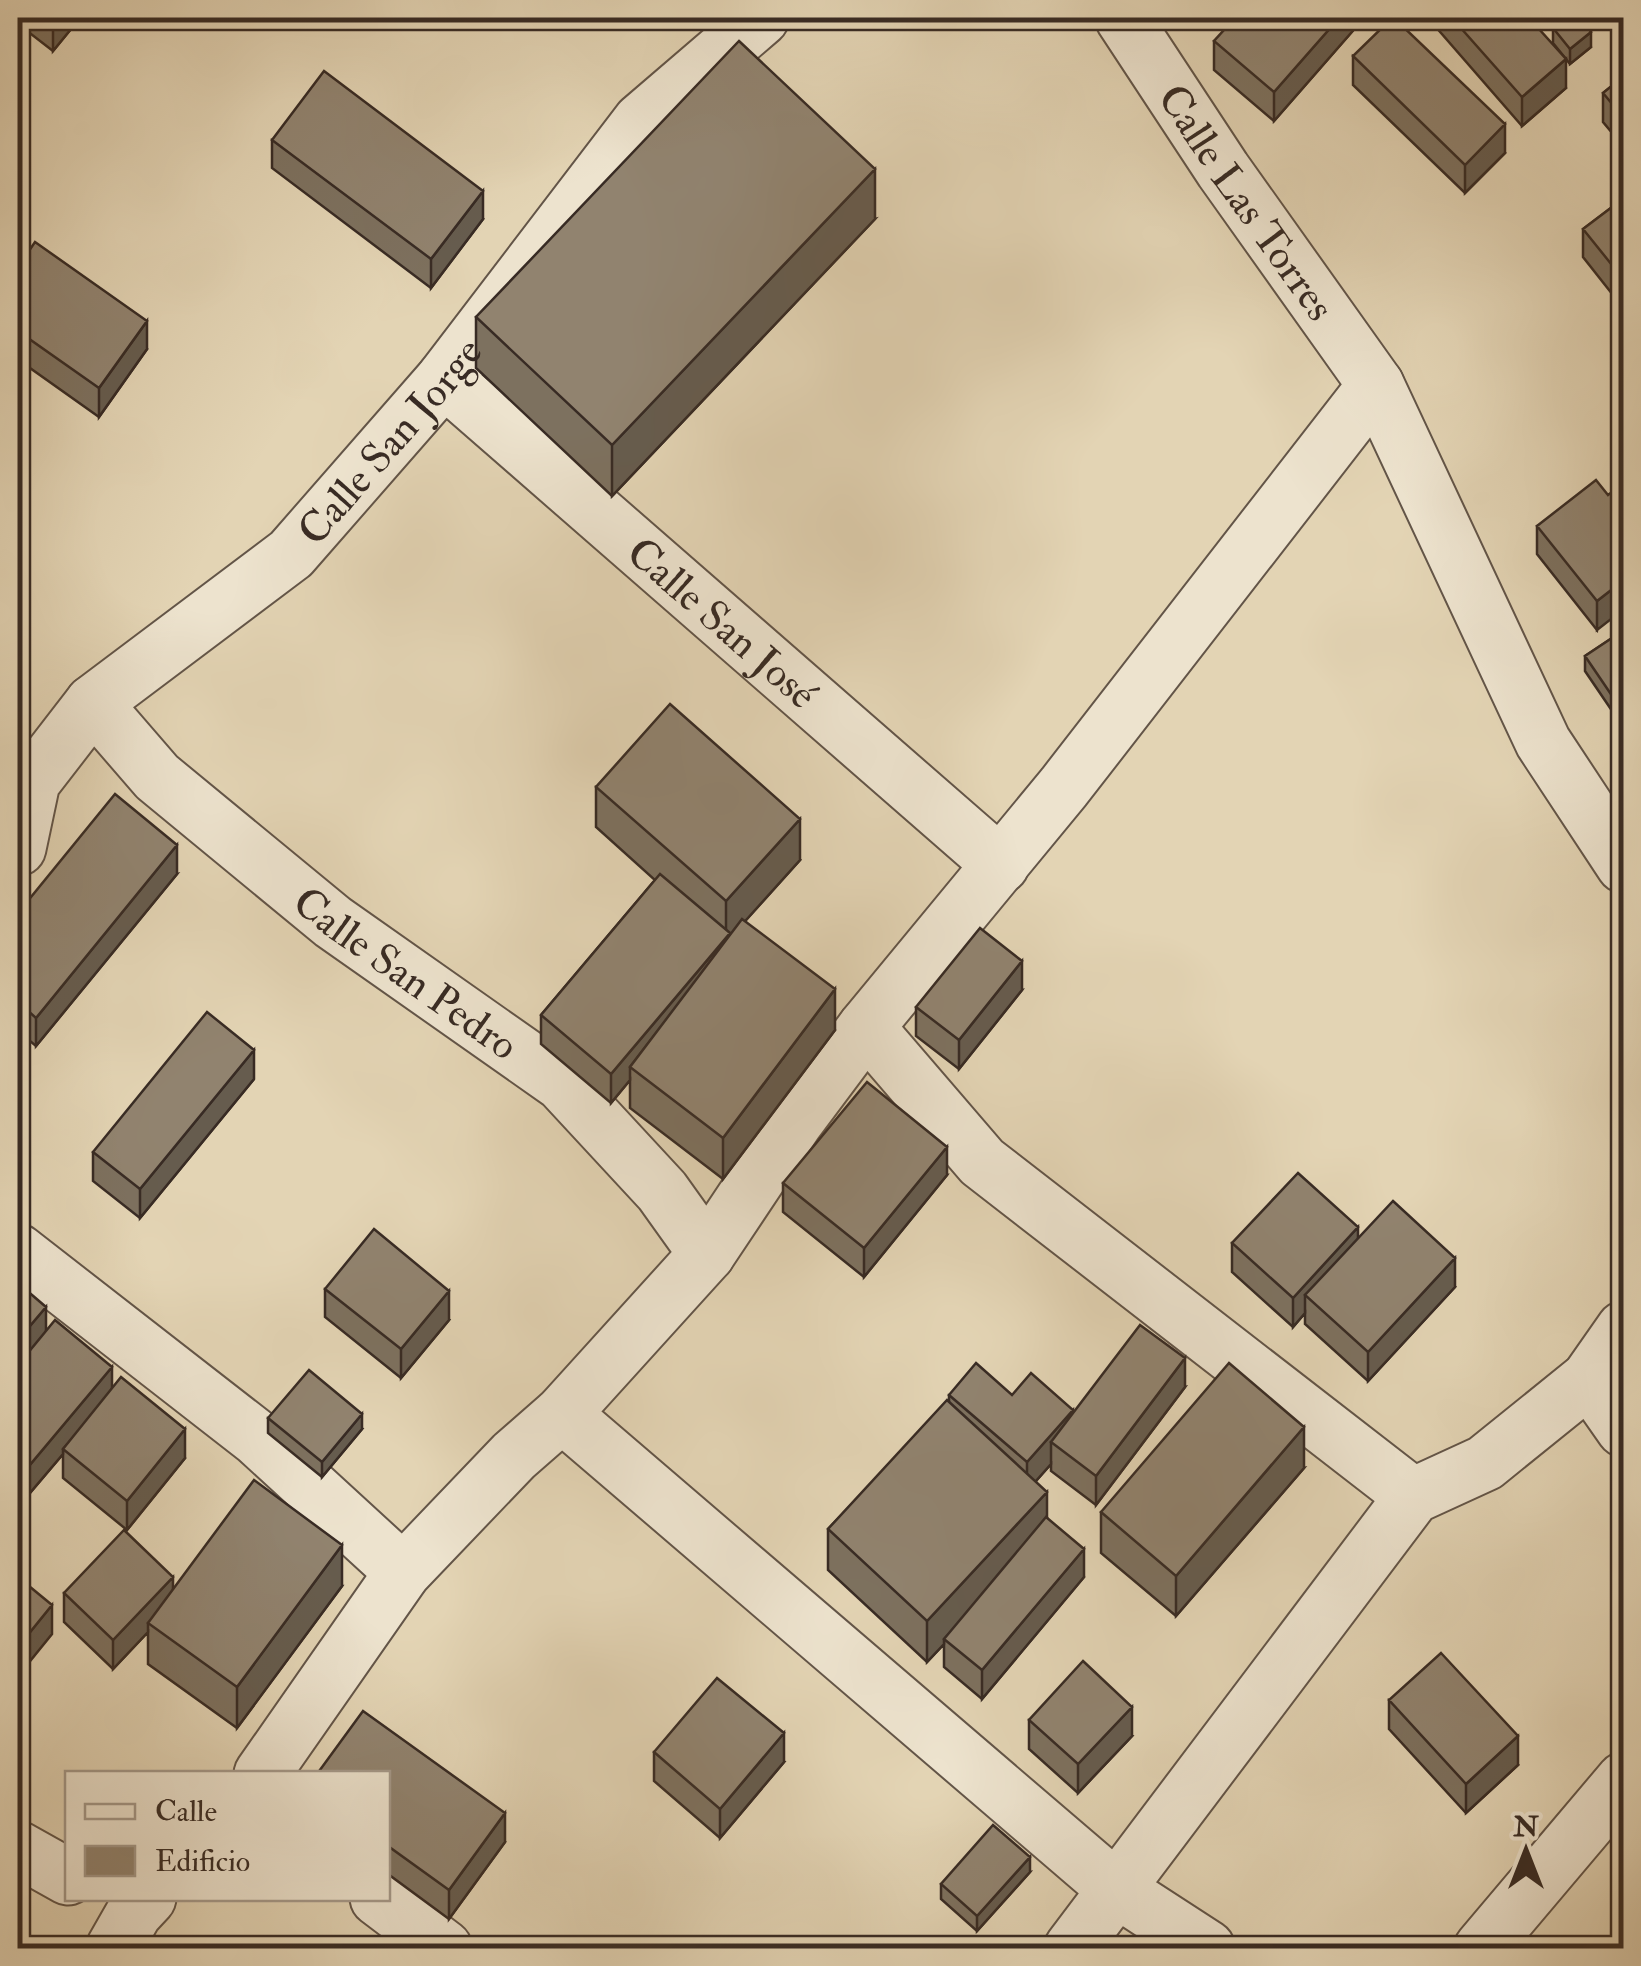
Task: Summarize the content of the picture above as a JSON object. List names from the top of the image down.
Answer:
{
  "streets": {
    "street": [
      "Calle Las Torres",
      "Calle San Jorge",
      "Calle San José",
      "Calle San Pedro"
    ]
  },
  "crossings": [
    ["Calle San Jorge", "Calle San José"],
    ["Calle San Jorge", "Calle San Pedro"]
  ],
  "legend": ["Calle", "Edificio"],
  "north": "top"
}
